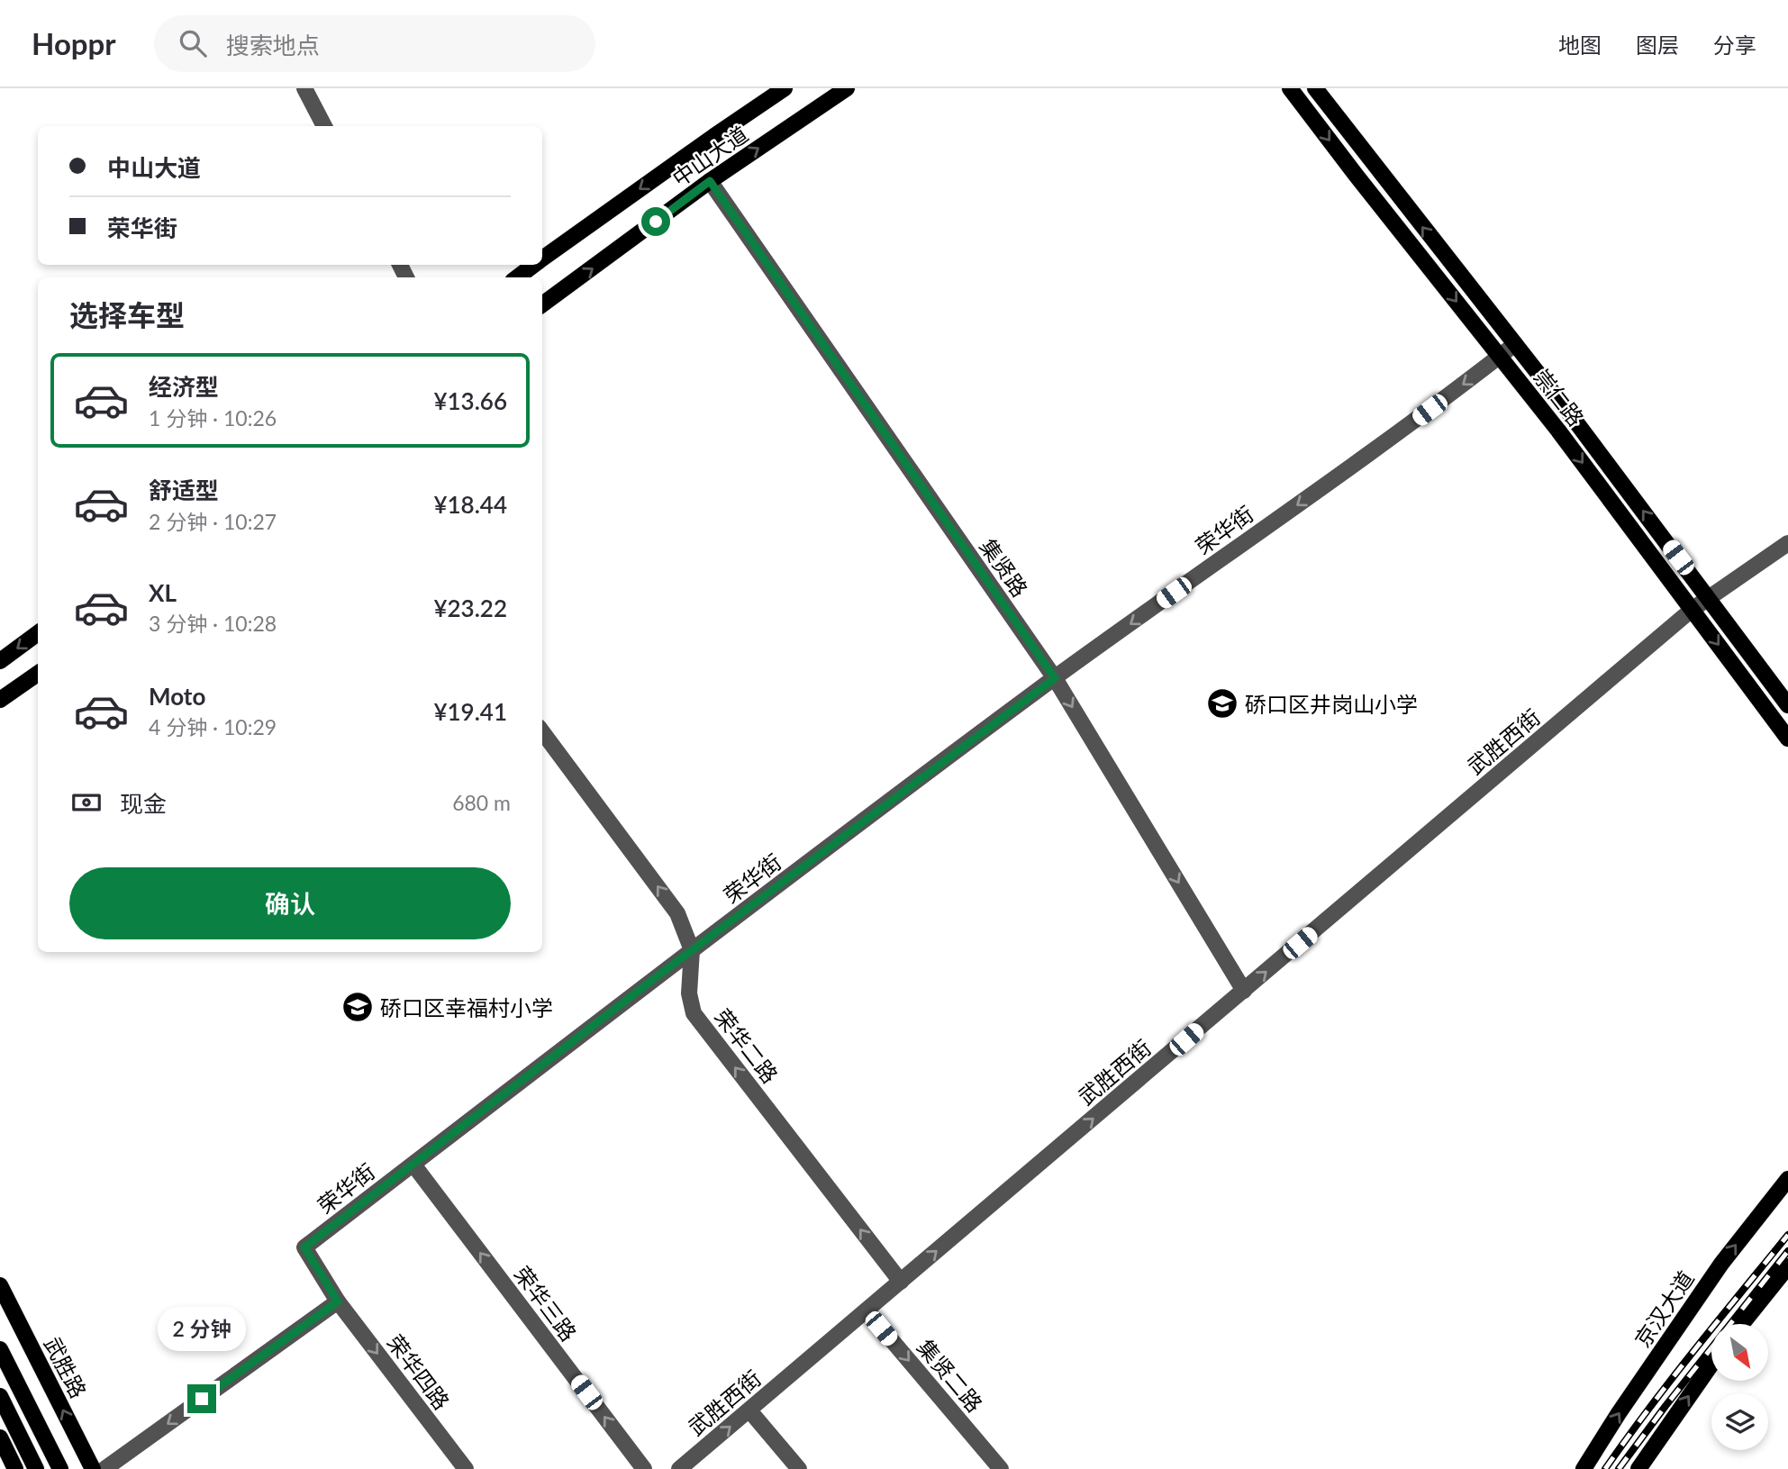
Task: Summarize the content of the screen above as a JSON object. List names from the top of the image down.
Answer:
{
  "streets": {
    "main road": [
      "中山大道",
      "崇仁路",
      "京汉大道",
      "武胜路"
    ],
    "street": [
      "荣华街",
      "集贤路",
      "武胜西街",
      "荣华二路",
      "荣华三路",
      "荣华四路",
      "集贤二路"
    ]
  },
  "crossings": [
    ["中山大道", "集贤路"],
    ["崇仁路", "荣华街"],
    ["崇仁路", "武胜西街"],
    ["荣华街", "集贤路"],
    ["荣华街", "荣华二路"],
    ["荣华街", "荣华三路"],
    ["荣华街", "荣华四路"],
    ["集贤路", "武胜西街"],
    ["武胜西街", "荣华二路"],
    ["武胜西街", "集贤二路"]
  ],
  "one_way": [
    "集贤路",
    "武胜西街",
    "荣华二路",
    "荣华三路",
    "荣华四路",
    "集贤二路"
  ],
  "places": {
    "school or university": ["硚口区井岗山小学", "硚口区幸福村小学"]
  },
  "north": "bottom right",
  "page": {
    "header": "Hoppr",
    "search": "搜索地点",
    "nav": ["地图", "图层", "分享"],
    "banner": ["中山大道", "荣华街"],
    "heading": "选择车型",
    "list": [
      {
        "name": "经济型",
        "note": "1 分钟 · 10:26",
        "value": "¥13.66"
      },
      {
        "name": "舒适型",
        "note": "2 分钟 · 10:27",
        "value": "¥18.44"
      },
      {
        "name": "XL",
        "note": "3 分钟 · 10:28",
        "value": "¥23.22"
      },
      {
        "name": "Moto",
        "note": "4 分钟 · 10:29",
        "value": "¥19.41"
      }
    ],
    "pay": ["现金", "680 m"],
    "buttons": "确认",
    "bubble": "2 分钟"
  }
}
